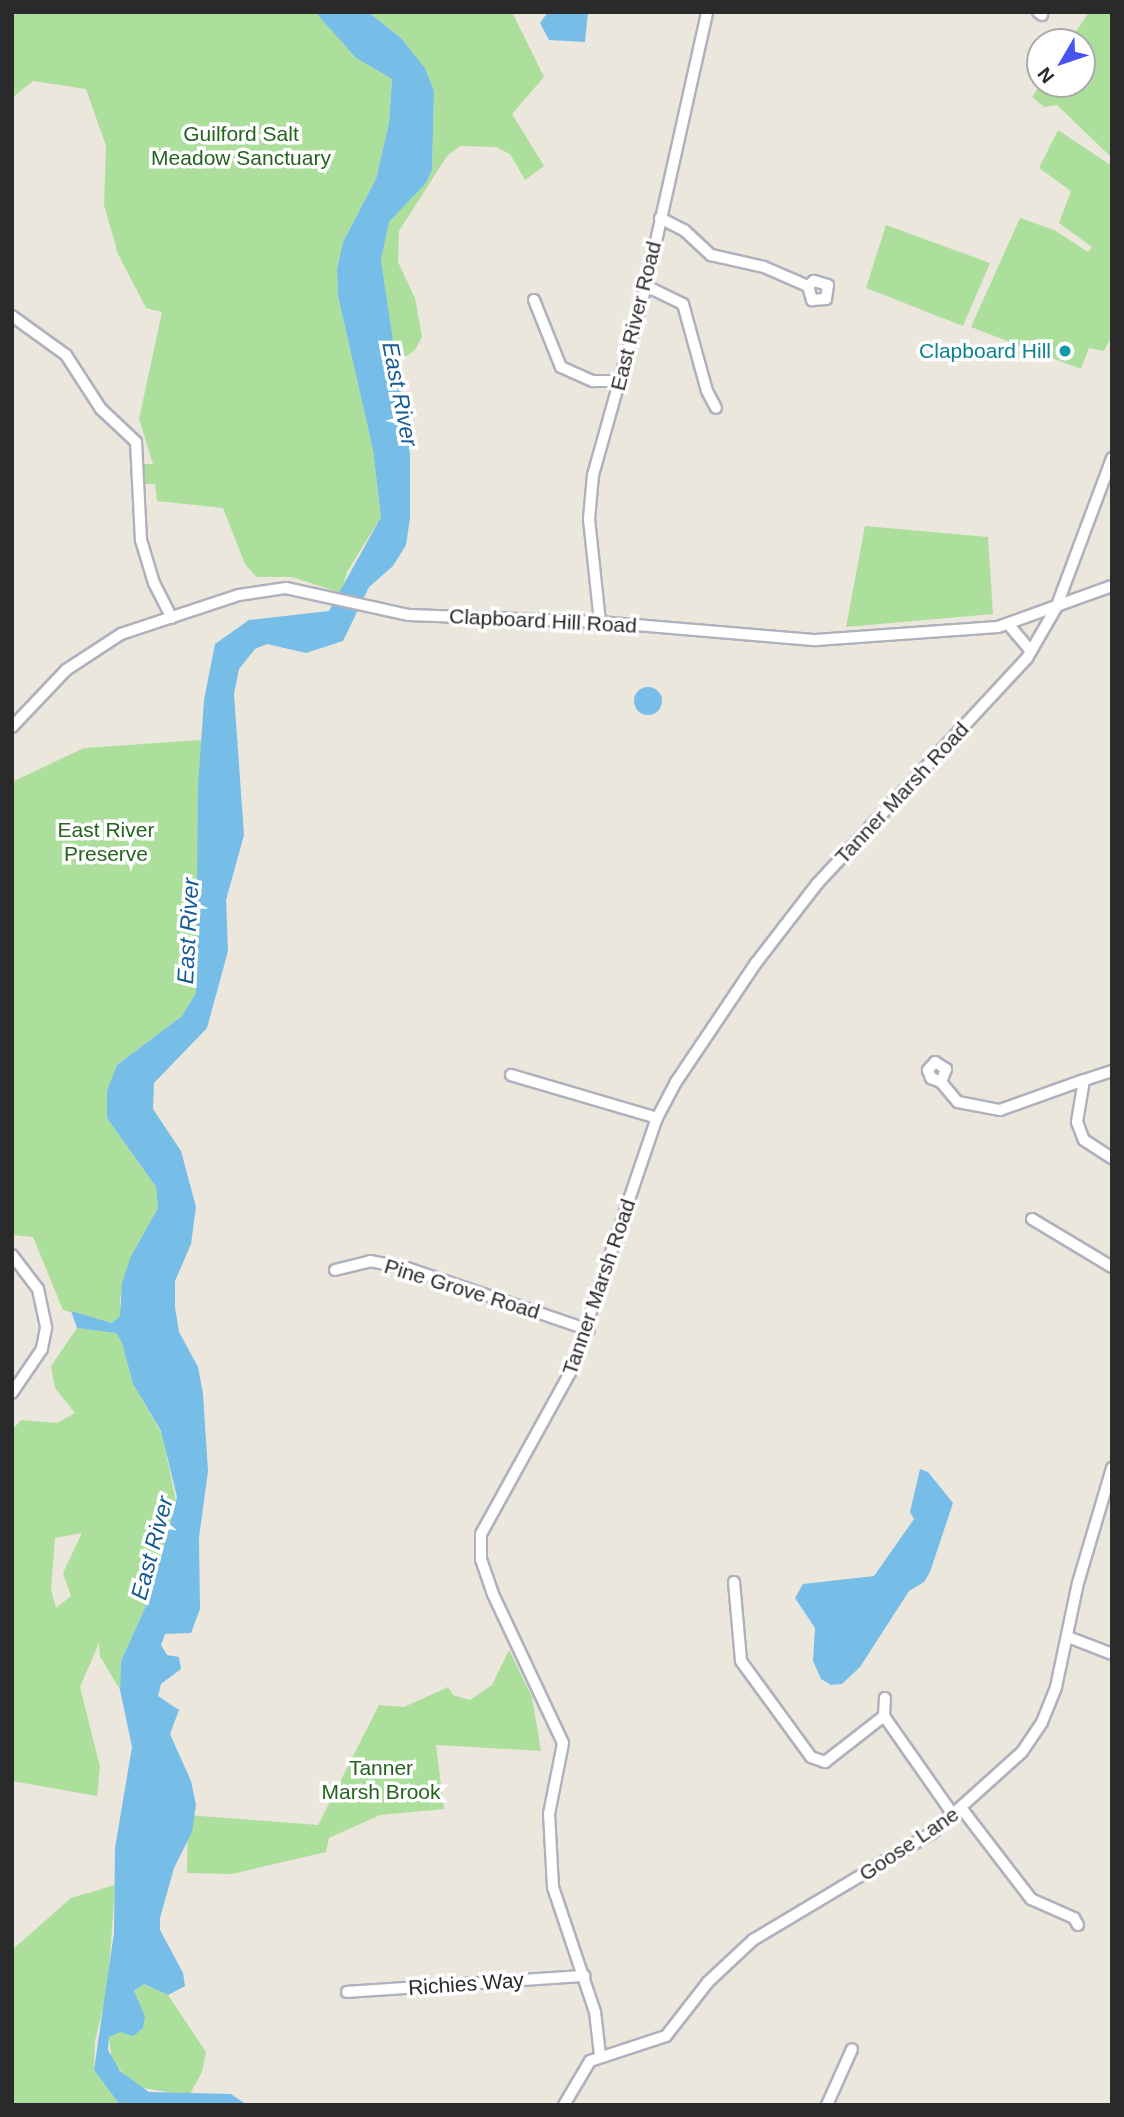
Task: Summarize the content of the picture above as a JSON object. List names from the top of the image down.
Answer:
{
  "streets": {
    "street": [
      "East River Road",
      "Clapboard Hill Road",
      "Tanner Marsh Road",
      "Pine Grove Road",
      "Goose Lane",
      "Richies Way"
    ]
  },
  "crossings": [
    ["East River Road", "Clapboard Hill Road"],
    ["Clapboard Hill Road", "Tanner Marsh Road"],
    ["Tanner Marsh Road", "Pine Grove Road"],
    ["Tanner Marsh Road", "Goose Lane"],
    ["Tanner Marsh Road", "Richies Way"]
  ],
  "water": ["East River"],
  "parks": ["Guilford Salt Meadow Sanctuary", "East River Preserve", "Tanner Marsh Brook"],
  "places": ["Clapboard Hill"],
  "north": "bottom left"
}
